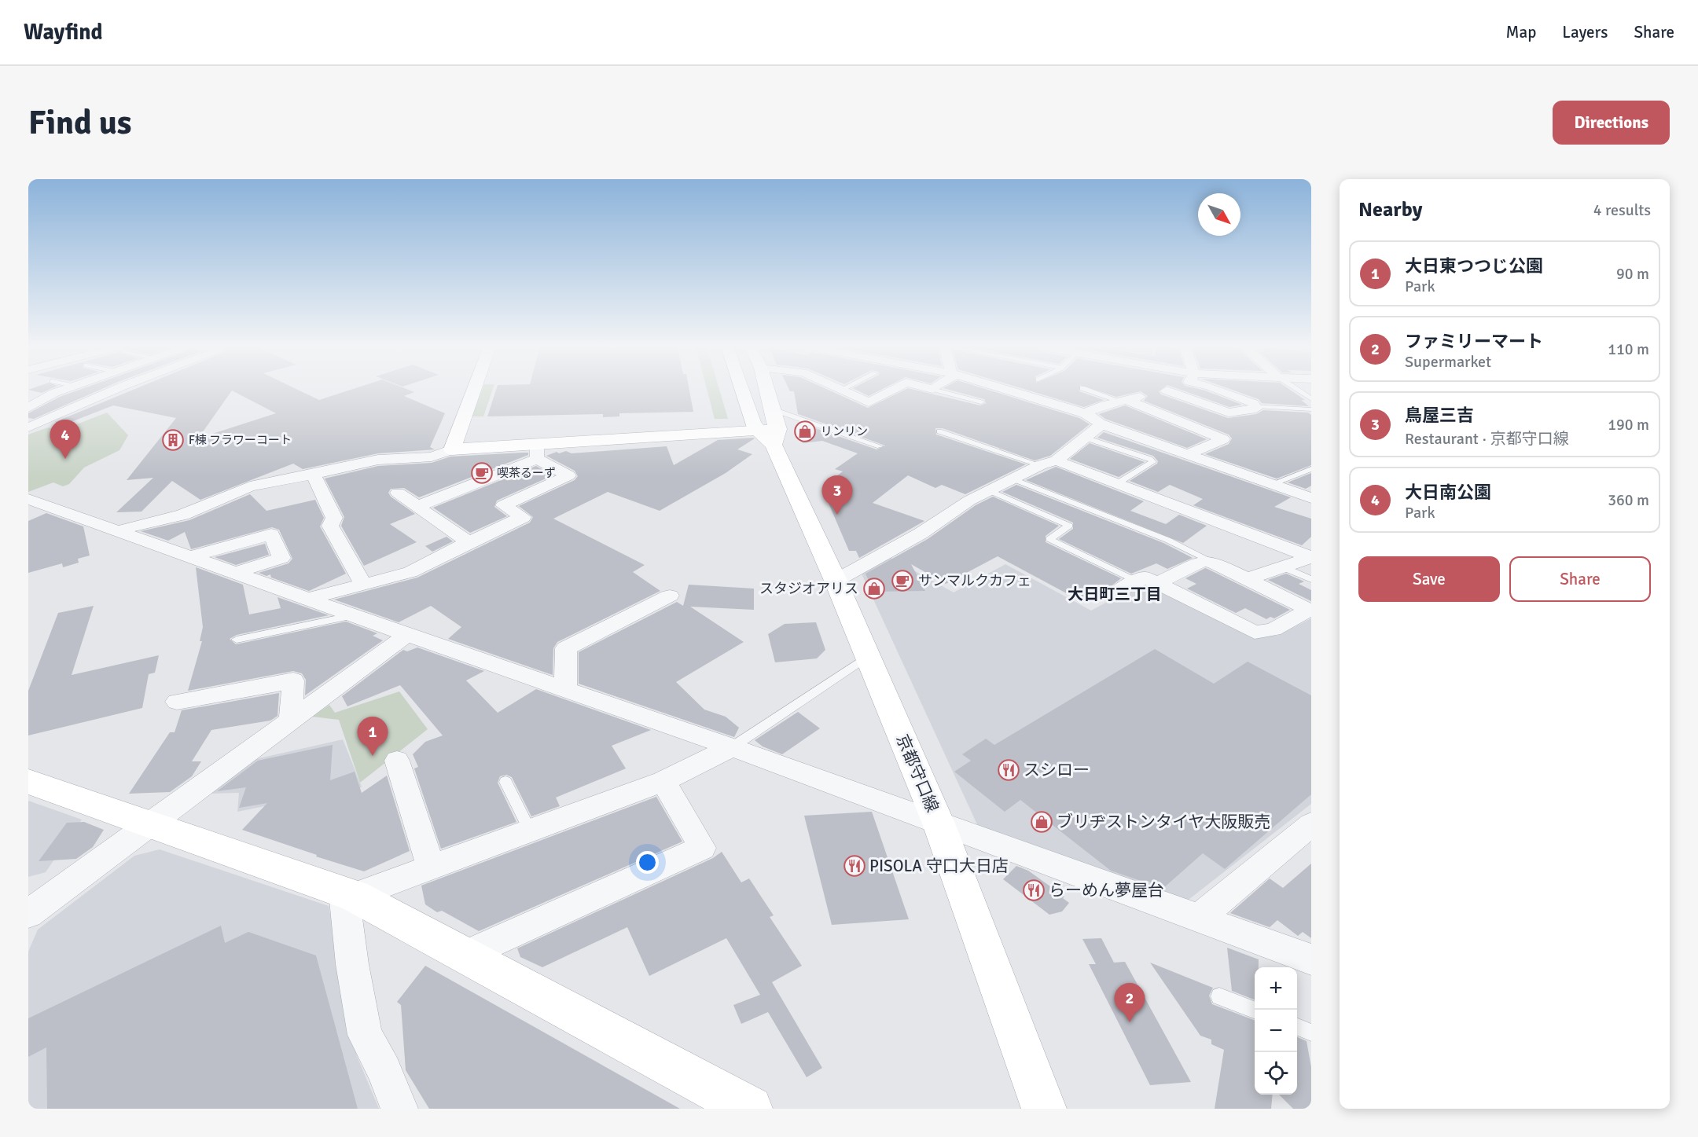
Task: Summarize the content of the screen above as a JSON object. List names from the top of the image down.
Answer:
{
  "streets": {
    "main road": ["京都守口線"]
  },
  "districts": ["大日町三丁目"],
  "places": {
    "shop": ["リンリン", "スタジオアリス", "ブリヂストンタイヤ大阪販売"],
    "building": ["F棟 フラワーコート"],
    "cafe": ["喫茶るーず", "サンマルクカフェ"],
    "restaurant": ["スシロー", "PISOLA 守口大日店", "らーめん夢屋台"]
  },
  "north": "bottom right",
  "page": {
    "header": "Wayfind",
    "nav": ["Map", "Layers", "Share"],
    "buttons": [
      "Directions",
      ["Save", "Share"]
    ],
    "title": "Find us",
    "heading": ["Nearby", "4 results"],
    "list": [
      {
        "mark": "1",
        "name": "大日東つつじ公園",
        "note": "Park",
        "value": "90 m"
      },
      {
        "mark": "2",
        "name": "ファミリーマート",
        "note": "Supermarket",
        "value": "110 m"
      },
      {
        "mark": "3",
        "name": "鳥屋三吉",
        "note": "Restaurant · 京都守口線",
        "value": "190 m"
      },
      {
        "mark": "4",
        "name": "大日南公園",
        "note": "Park",
        "value": "360 m"
      }
    ],
    "pins": [
      "4",
      "3",
      "1",
      "2"
    ],
    "map_buttons": ["+", "−"]
  }
}
